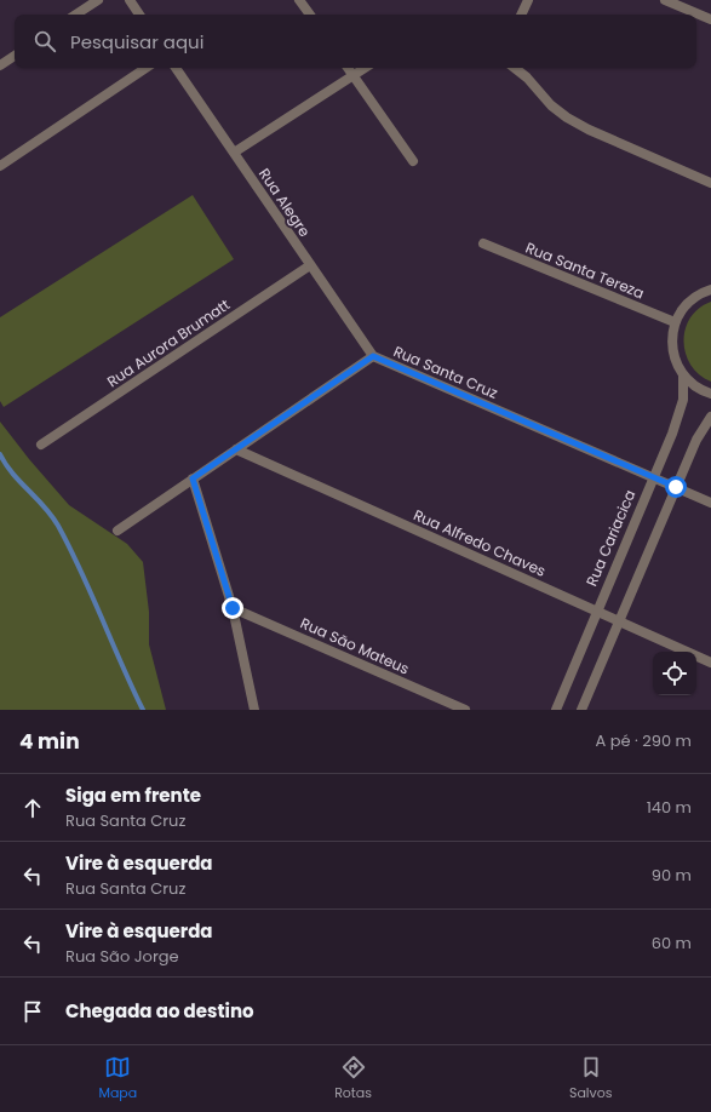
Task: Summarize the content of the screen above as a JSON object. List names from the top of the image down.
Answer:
{
  "streets": {
    "street": [
      "Rua Alegre",
      "Rua Santa Tereza",
      "Rua Aurora Brumatt",
      "Rua Santa Cruz",
      "Rua Cariacica",
      "Rua Alfredo Chaves",
      "Rua São Mateus"
    ]
  },
  "crossings": [
    ["Rua Alegre", "Rua Aurora Brumatt"],
    ["Rua Alegre", "Rua Santa Cruz"],
    ["Rua Santa Cruz", "Rua Cariacica"],
    ["Rua Santa Cruz", "Rua Alfredo Chaves"],
    ["Rua Cariacica", "Rua Alfredo Chaves"]
  ],
  "page": {
    "search": "Pesquisar aqui",
    "heading": ["4 min", "A pé · 290 m"],
    "list": [
      ["Siga em frente", "Rua Santa Cruz", "140 m"],
      ["Vire à esquerda", "Rua Santa Cruz", "90 m"],
      ["Vire à esquerda", "Rua São Jorge", "60 m"],
      "Chegada ao destino"
    ],
    "nav": ["Mapa", "Rotas", "Salvos"]
  }
}
